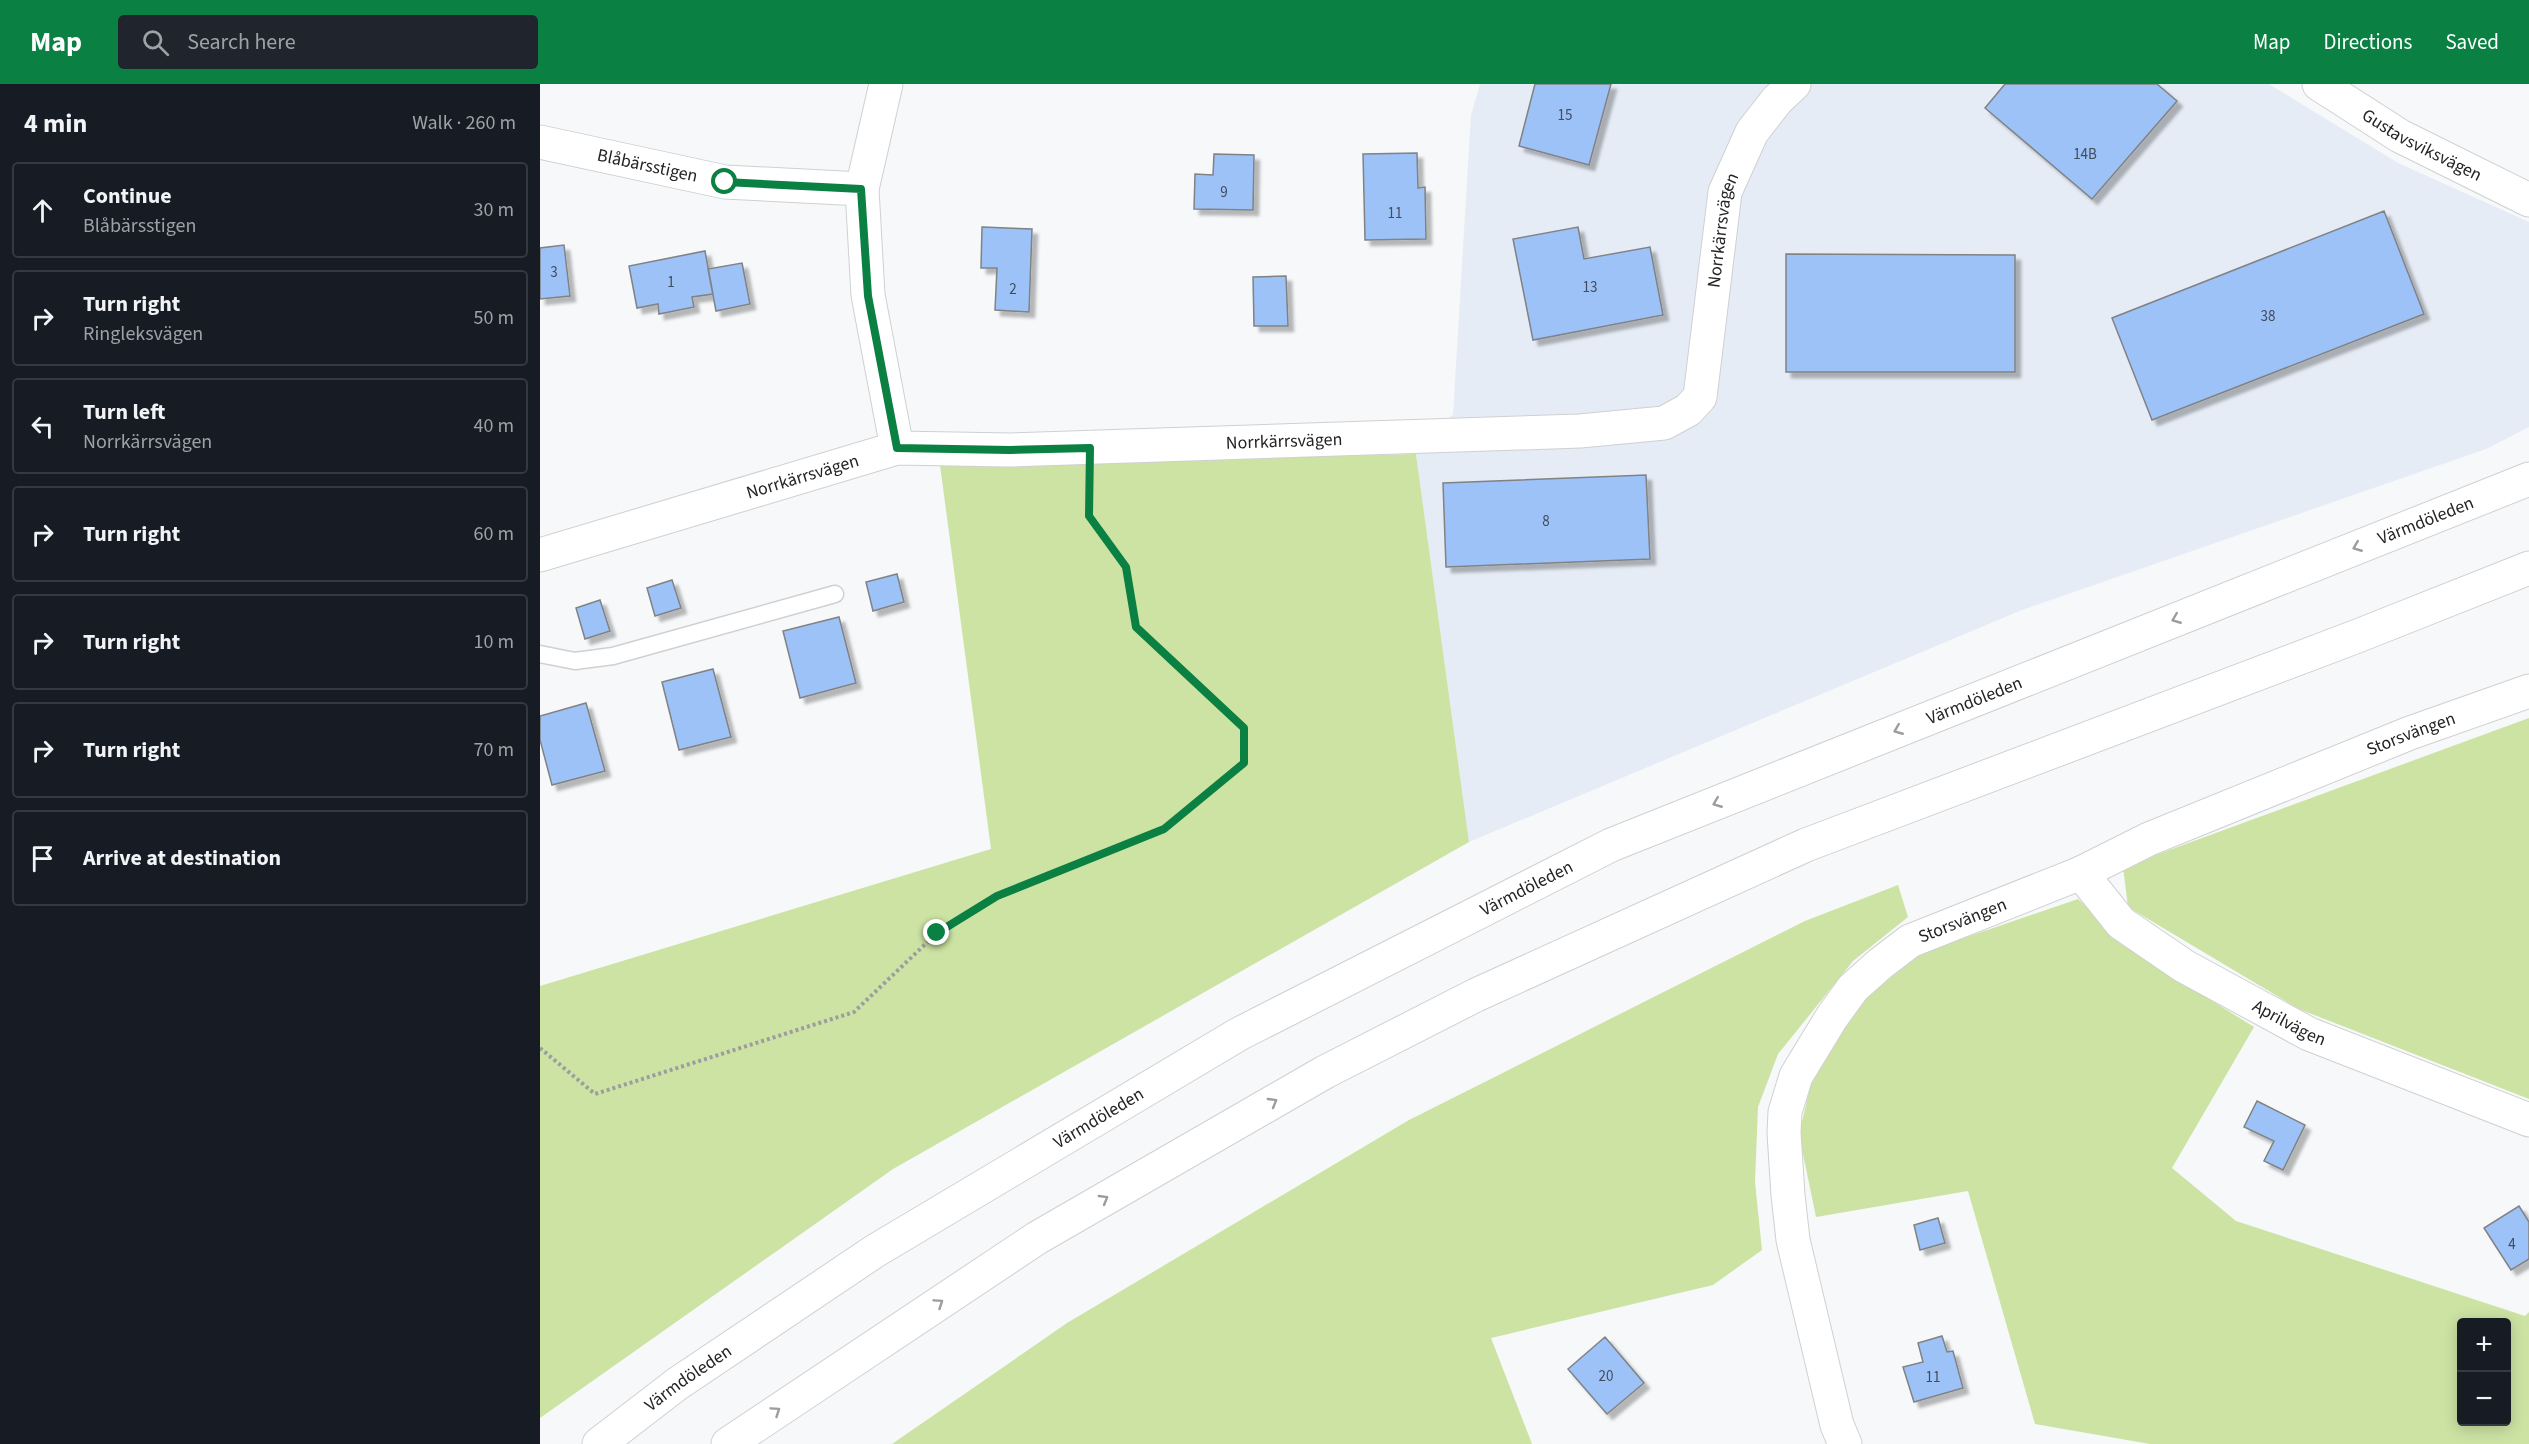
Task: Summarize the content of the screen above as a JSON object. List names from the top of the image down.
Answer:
{
  "streets": {
    "main road": [
      "Gustavsviksvägen",
      "Blåbärsstigen",
      "Norrkärrsvägen",
      "Värmdöleden",
      "Storsvängen",
      "Aprilvägen"
    ]
  },
  "crossings": [
    ["Storsvängen", "Aprilvägen"]
  ],
  "house_numbers": [
    "15",
    "14B",
    "9",
    "11",
    "3",
    "1",
    "13",
    "2",
    "38",
    "8",
    "4",
    "20",
    "11"
  ],
  "page": {
    "header": "Map",
    "search": "Search here",
    "nav": ["Map", "Directions", "Saved"],
    "heading": ["4 min", "Walk · 260 m"],
    "list": [
      ["Continue", "Blåbärsstigen", "30 m"],
      ["Turn right", "Ringleksvägen", "50 m"],
      ["Turn left", "Norrkärrsvägen", "40 m"],
      ["Turn right", "60 m"],
      ["Turn right", "10 m"],
      ["Turn right", "70 m"],
      "Arrive at destination"
    ],
    "map_buttons": ["+", "−"]
  }
}
